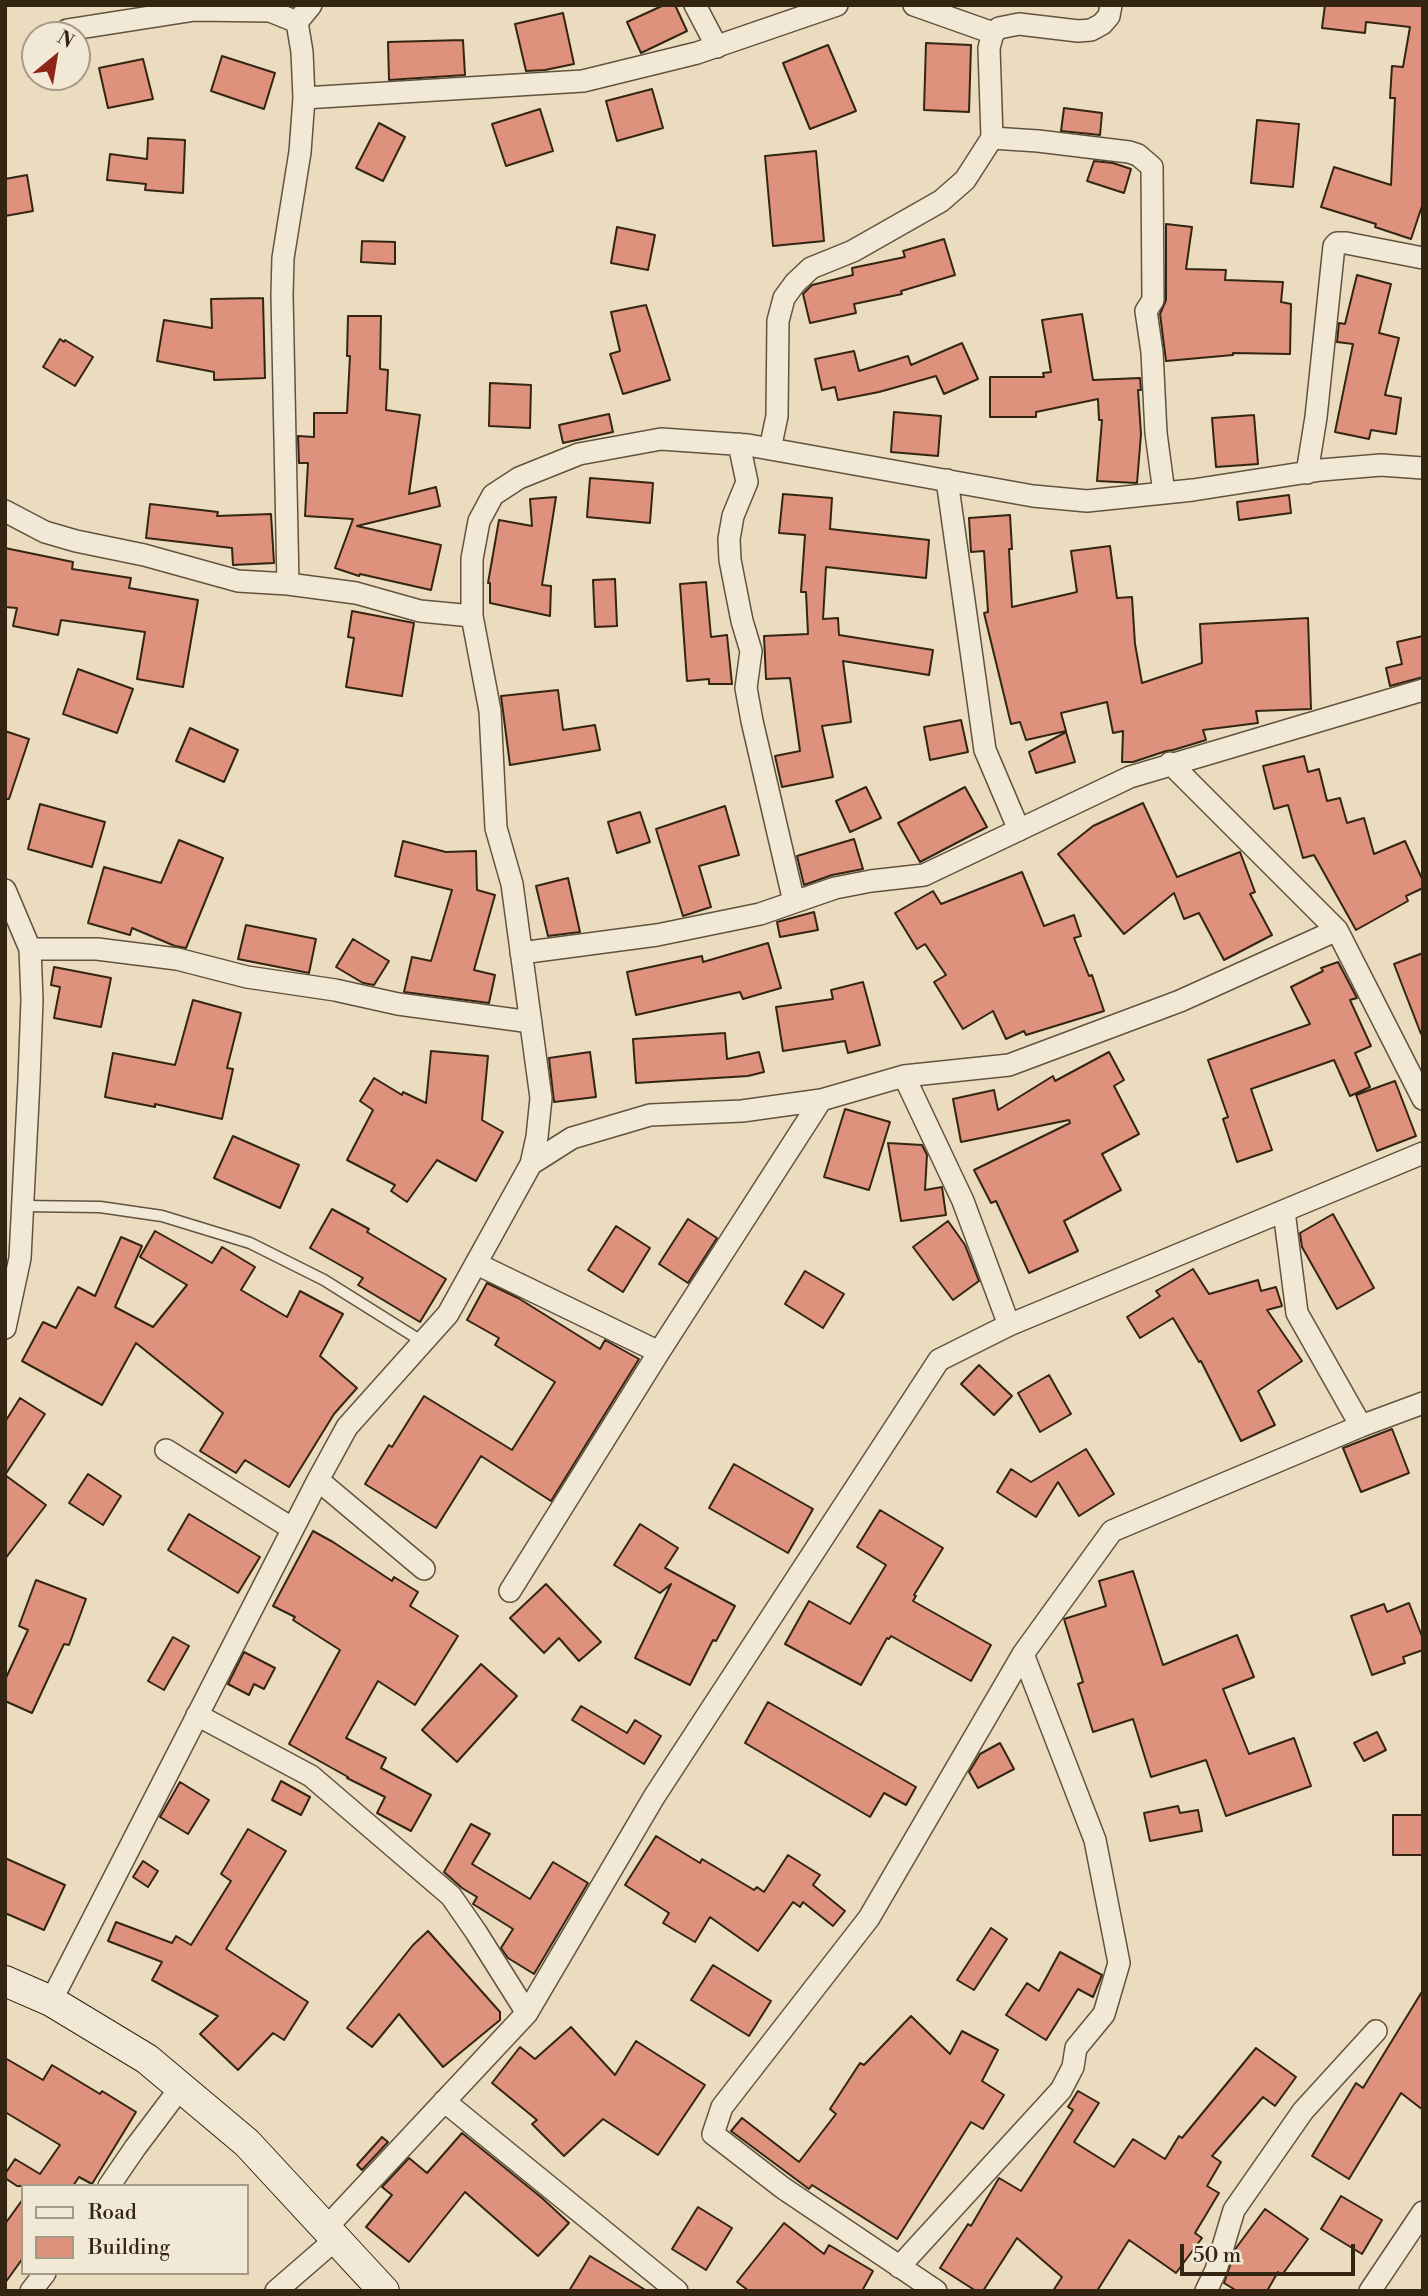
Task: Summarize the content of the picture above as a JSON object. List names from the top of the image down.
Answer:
{
  "legend": ["Road", "Building"],
  "scale_bar": "50 m",
  "north": "top right"
}
